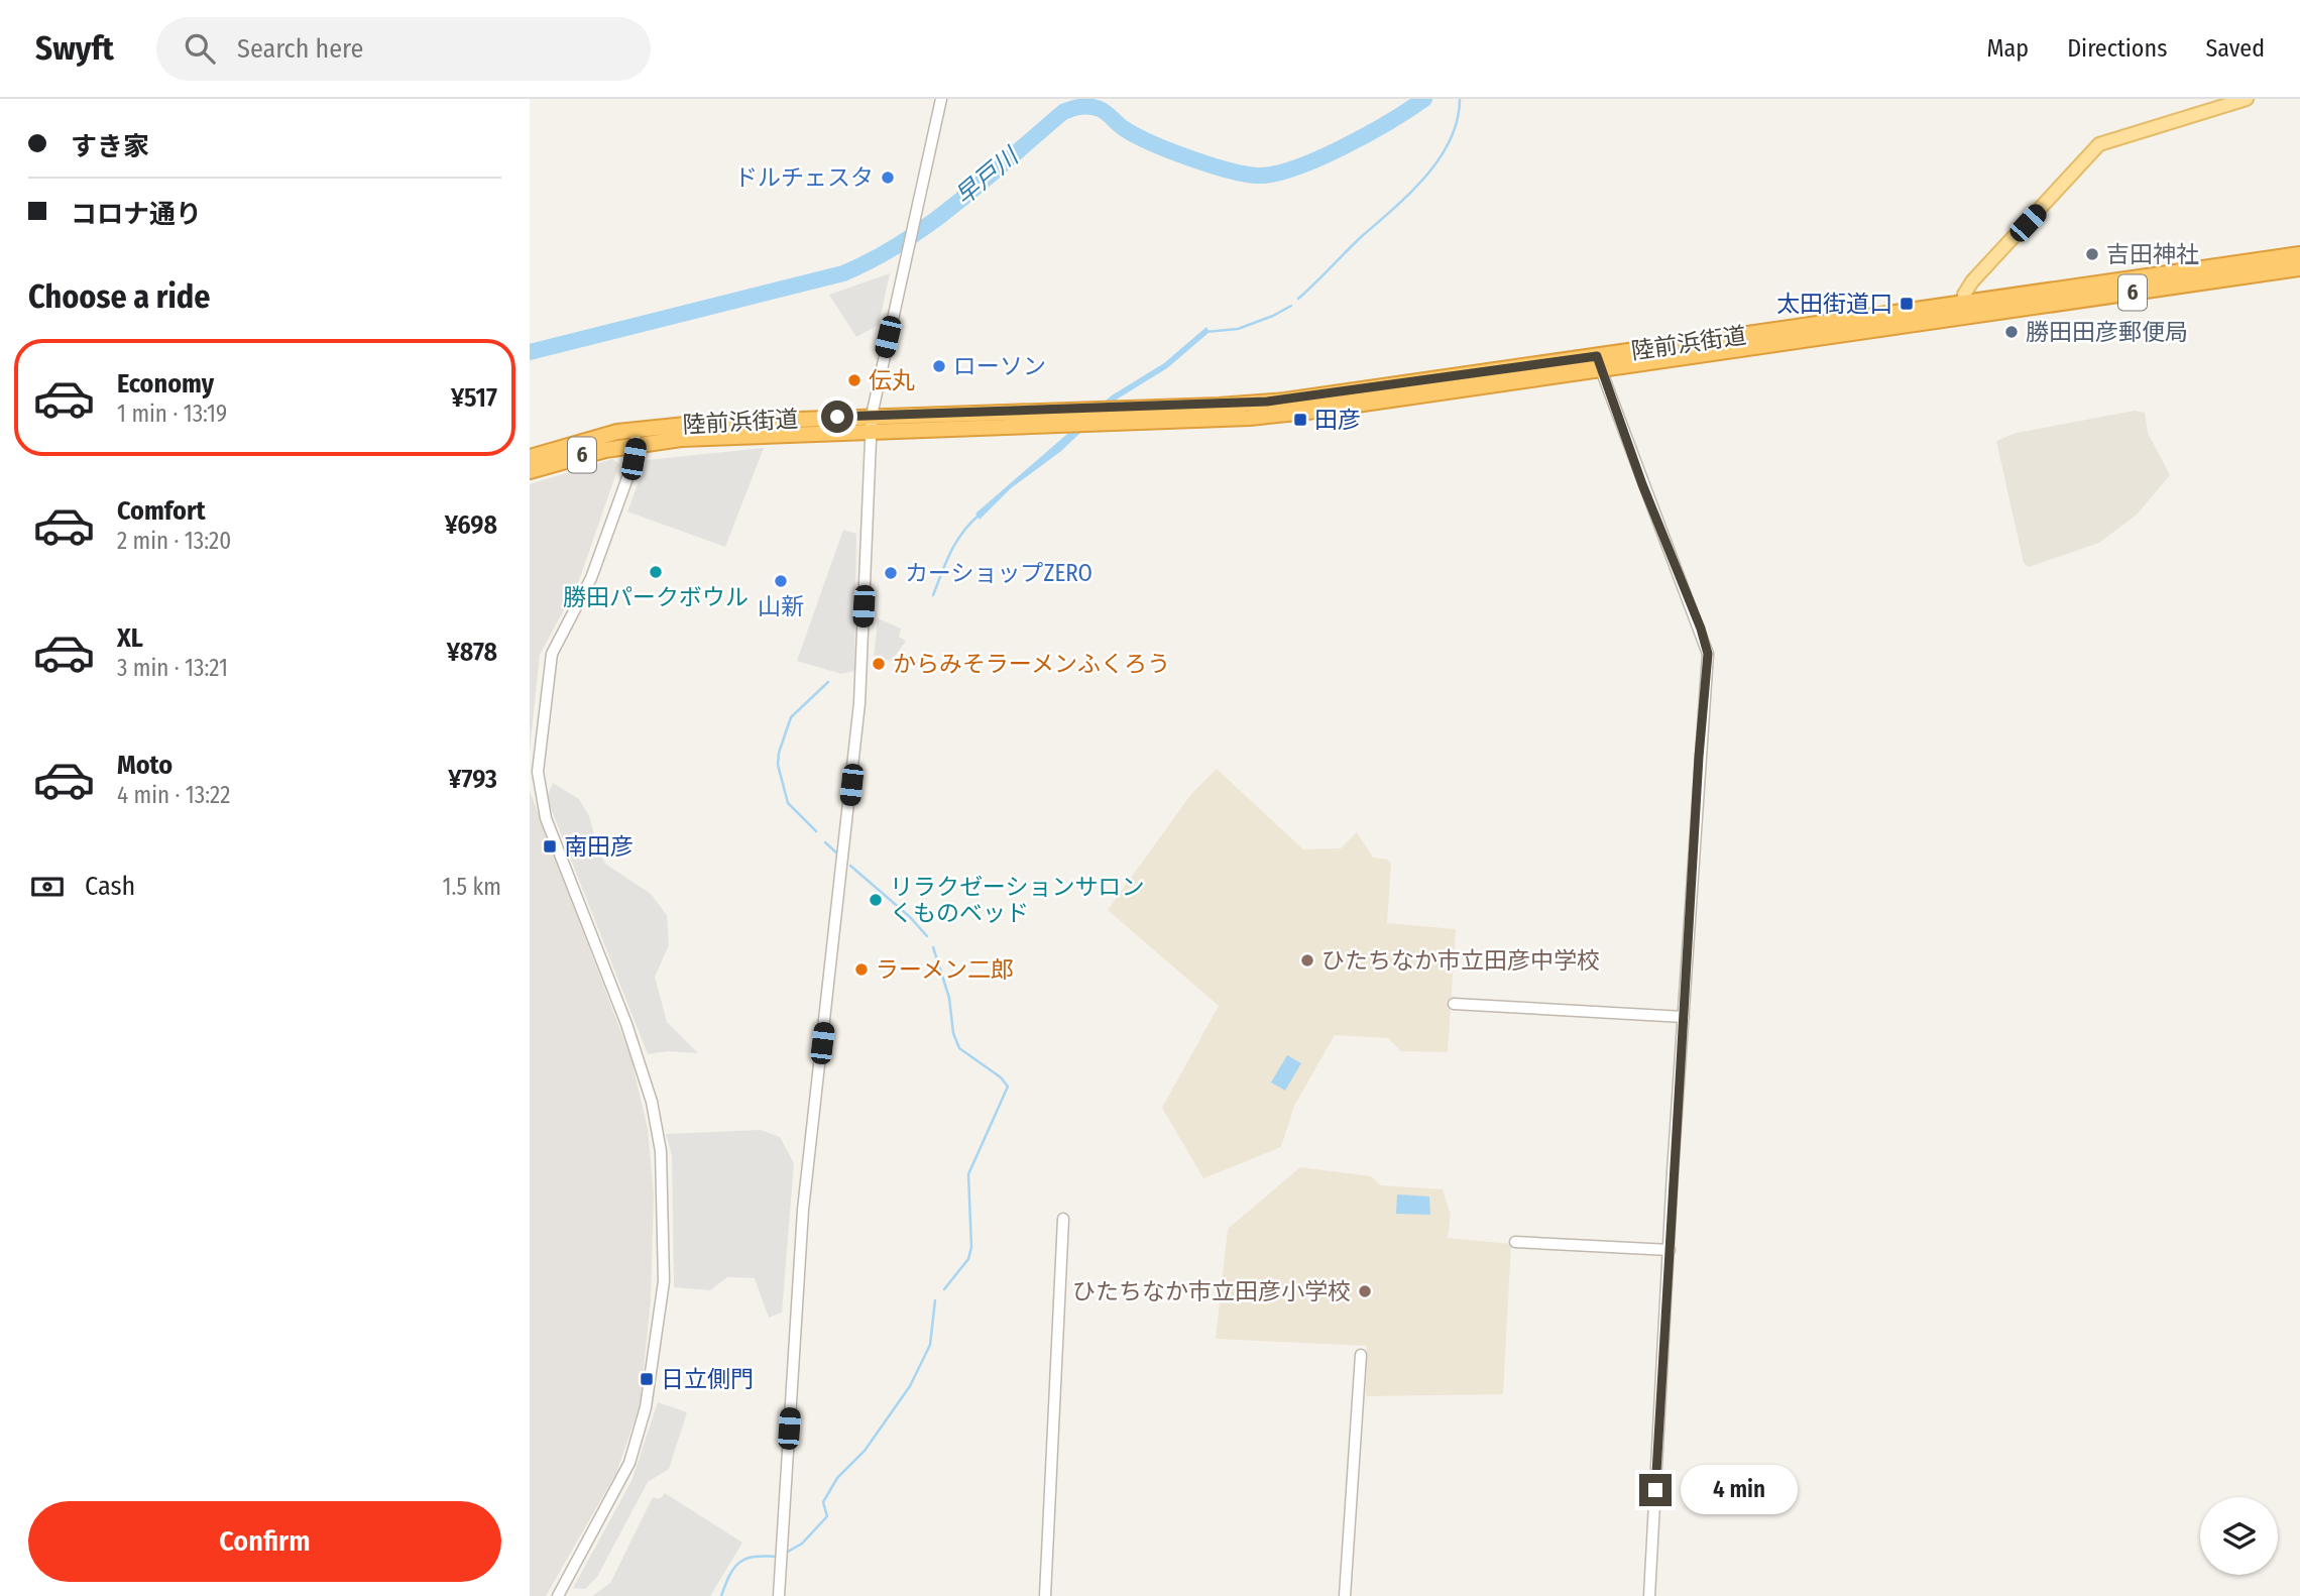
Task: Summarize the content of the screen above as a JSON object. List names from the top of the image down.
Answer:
{
  "streets": {
    "highway": ["6", "陸前浜街道"]
  },
  "water": ["早戸川"],
  "places": {
    "other": [
      "ドルチェスタ",
      "吉田神社",
      "勝田田彦郵便局",
      "ローソン",
      "伝丸",
      "勝田パークボウル",
      "カーショップZERO",
      "山新",
      "からみそラーメンふくろう",
      "リラクゼーションサロン くものベッド",
      "ひたちなか市立田彦中学校",
      "ラーメン二郎",
      "ひたちなか市立田彦小学校"
    ],
    "transit": [
      "太田街道口",
      "田彦",
      "南田彦",
      "日立側門"
    ]
  },
  "page": {
    "header": "Swyft",
    "search": "Search here",
    "nav": ["Map", "Directions", "Saved"],
    "banner": ["すき家", "コロナ通り"],
    "heading": "Choose a ride",
    "list": [
      {
        "name": "Economy",
        "note": "1 min · 13:19",
        "value": "¥517"
      },
      {
        "name": "Comfort",
        "note": "2 min · 13:20",
        "value": "¥698"
      },
      {
        "name": "XL",
        "note": "3 min · 13:21",
        "value": "¥878"
      },
      {
        "name": "Moto",
        "note": "4 min · 13:22",
        "value": "¥793"
      }
    ],
    "pay": ["Cash", "1.5 km"],
    "bubble": "4 min",
    "buttons": "Confirm"
  }
}
